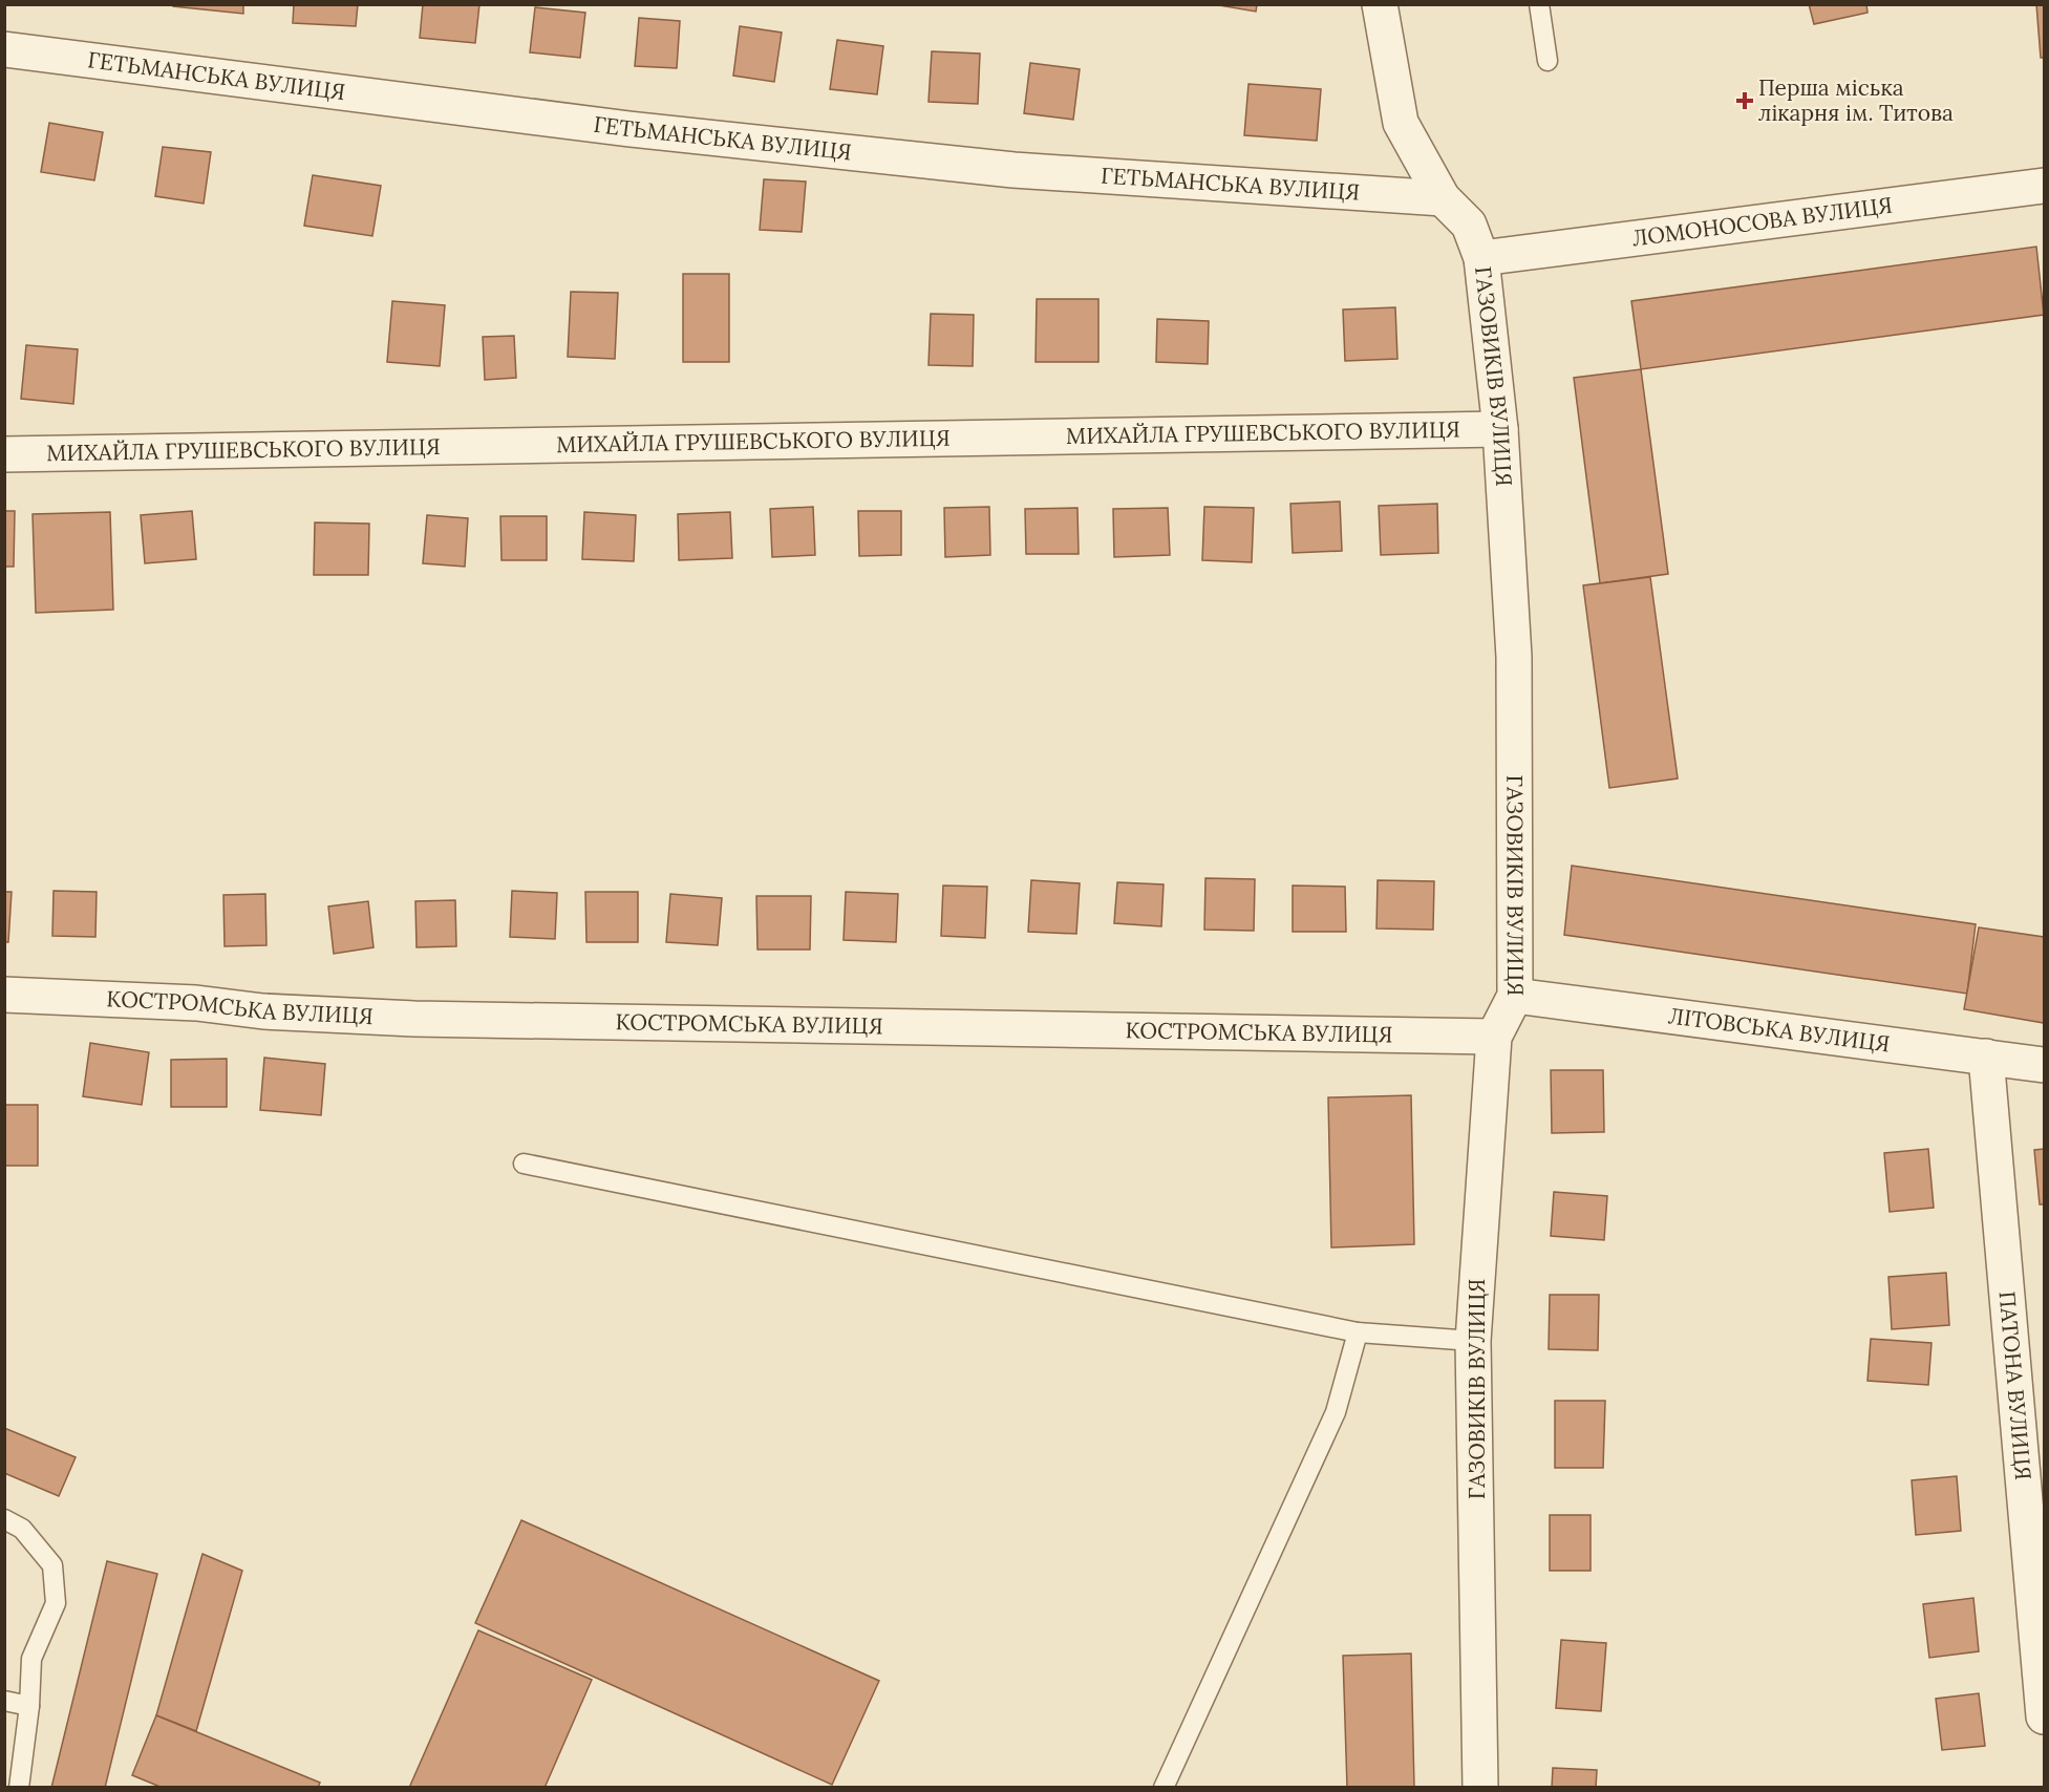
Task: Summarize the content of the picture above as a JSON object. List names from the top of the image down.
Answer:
{
  "streets": {
    "street": [
      "ГЕТЬМАНСЬКА ВУЛИЦЯ",
      "ЛОМОНОСОВА ВУЛИЦЯ",
      "ГАЗОВИКІВ ВУЛИЦЯ",
      "МИХАЙЛА ГРУШЕВСЬКОГО ВУЛИЦЯ",
      "КОСТРОМСЬКА ВУЛИЦЯ",
      "ЛІТОВСЬКА ВУЛИЦЯ",
      "ПАТОНА ВУЛИЦЯ"
    ]
  },
  "crossings": [
    ["ГЕТЬМАНСЬКА ВУЛИЦЯ", "ГАЗОВИКІВ ВУЛИЦЯ"],
    ["ЛОМОНОСОВА ВУЛИЦЯ", "ГАЗОВИКІВ ВУЛИЦЯ"],
    ["ГАЗОВИКІВ ВУЛИЦЯ", "МИХАЙЛА ГРУШЕВСЬКОГО ВУЛИЦЯ"],
    ["ГАЗОВИКІВ ВУЛИЦЯ", "КОСТРОМСЬКА ВУЛИЦЯ"],
    ["ГАЗОВИКІВ ВУЛИЦЯ", "ЛІТОВСЬКА ВУЛИЦЯ"],
    ["ЛІТОВСЬКА ВУЛИЦЯ", "ПАТОНА ВУЛИЦЯ"]
  ],
  "places": {
    "health": ["Перша міська лікарня ім. Титова"]
  }
}
